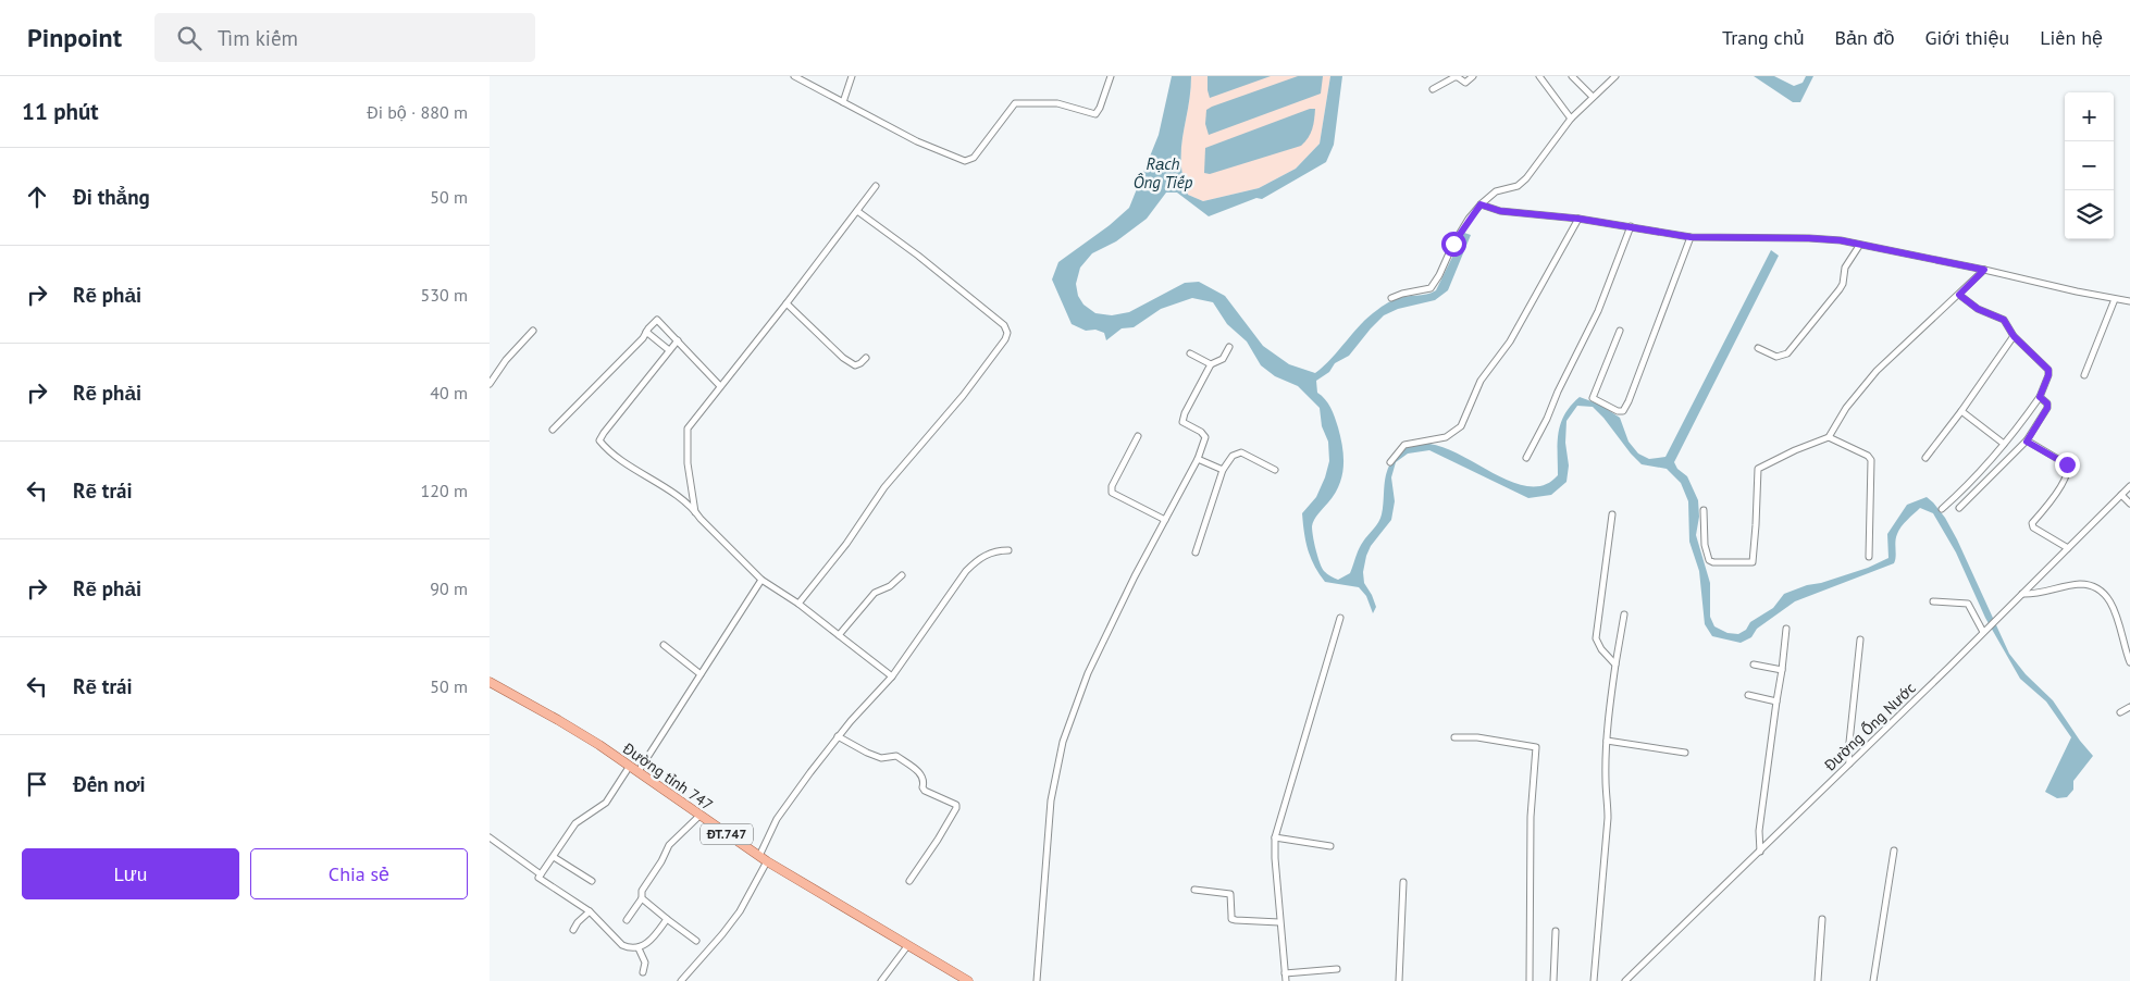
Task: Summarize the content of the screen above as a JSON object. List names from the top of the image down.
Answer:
{
  "streets": {
    "main road": ["Đường tỉnh 747", "ĐT.747"],
    "street": ["Đường Ống Nước"]
  },
  "water": ["Rạch Ông Tiếp"],
  "page": {
    "header": "Pinpoint",
    "search": "Tìm kiếm",
    "nav": [
      "Trang chủ",
      "Bản đồ",
      "Giới thiệu",
      "Liên hệ"
    ],
    "heading": ["11 phút", "Đi bộ · 880 m"],
    "map_buttons": ["+", "−"],
    "list": [
      ["Đi thẳng", "50 m"],
      ["Rẽ phải", "530 m"],
      ["Rẽ phải", "40 m"],
      ["Rẽ trái", "120 m"],
      ["Rẽ phải", "90 m"],
      ["Rẽ trái", "50 m"],
      "Đến nơi"
    ],
    "buttons": ["Lưu", "Chia sẻ"]
  }
}
